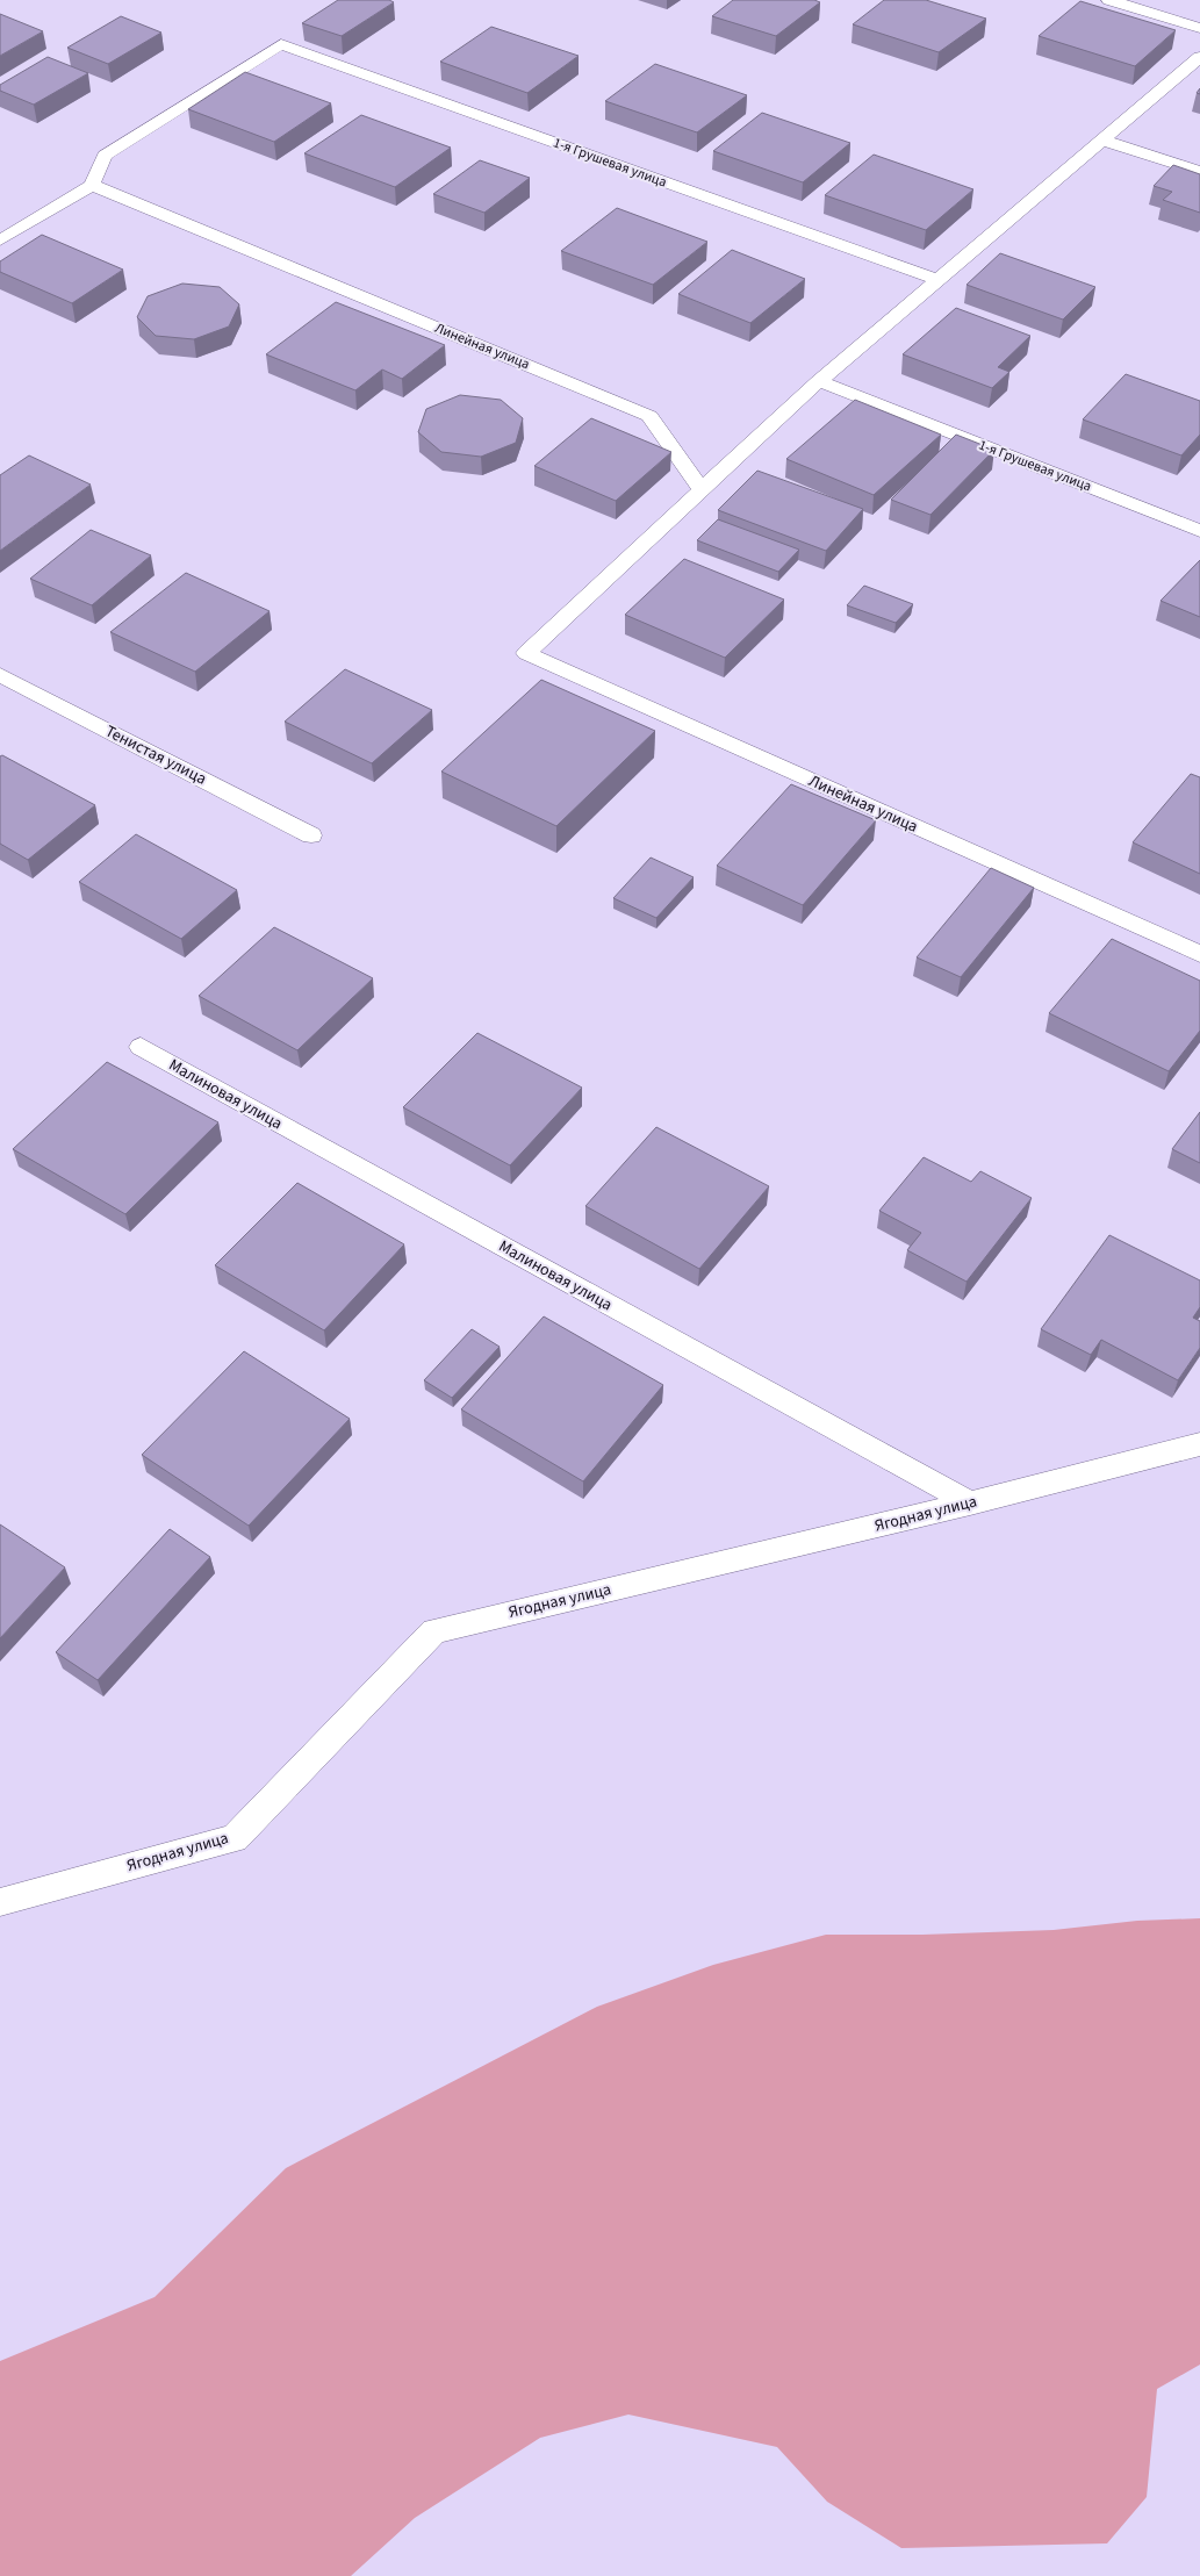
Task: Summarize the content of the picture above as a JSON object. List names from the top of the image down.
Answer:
{
  "streets": {
    "street": [
      "1-я Грушевая улица",
      "Линейная улица",
      "Тенистая улица",
      "Малиновая улица",
      "Ягодная улица"
    ]
  },
  "crossings": [
    ["1-я Грушевая улица", "Линейная улица"],
    ["Малиновая улица", "Ягодная улица"]
  ]
}
